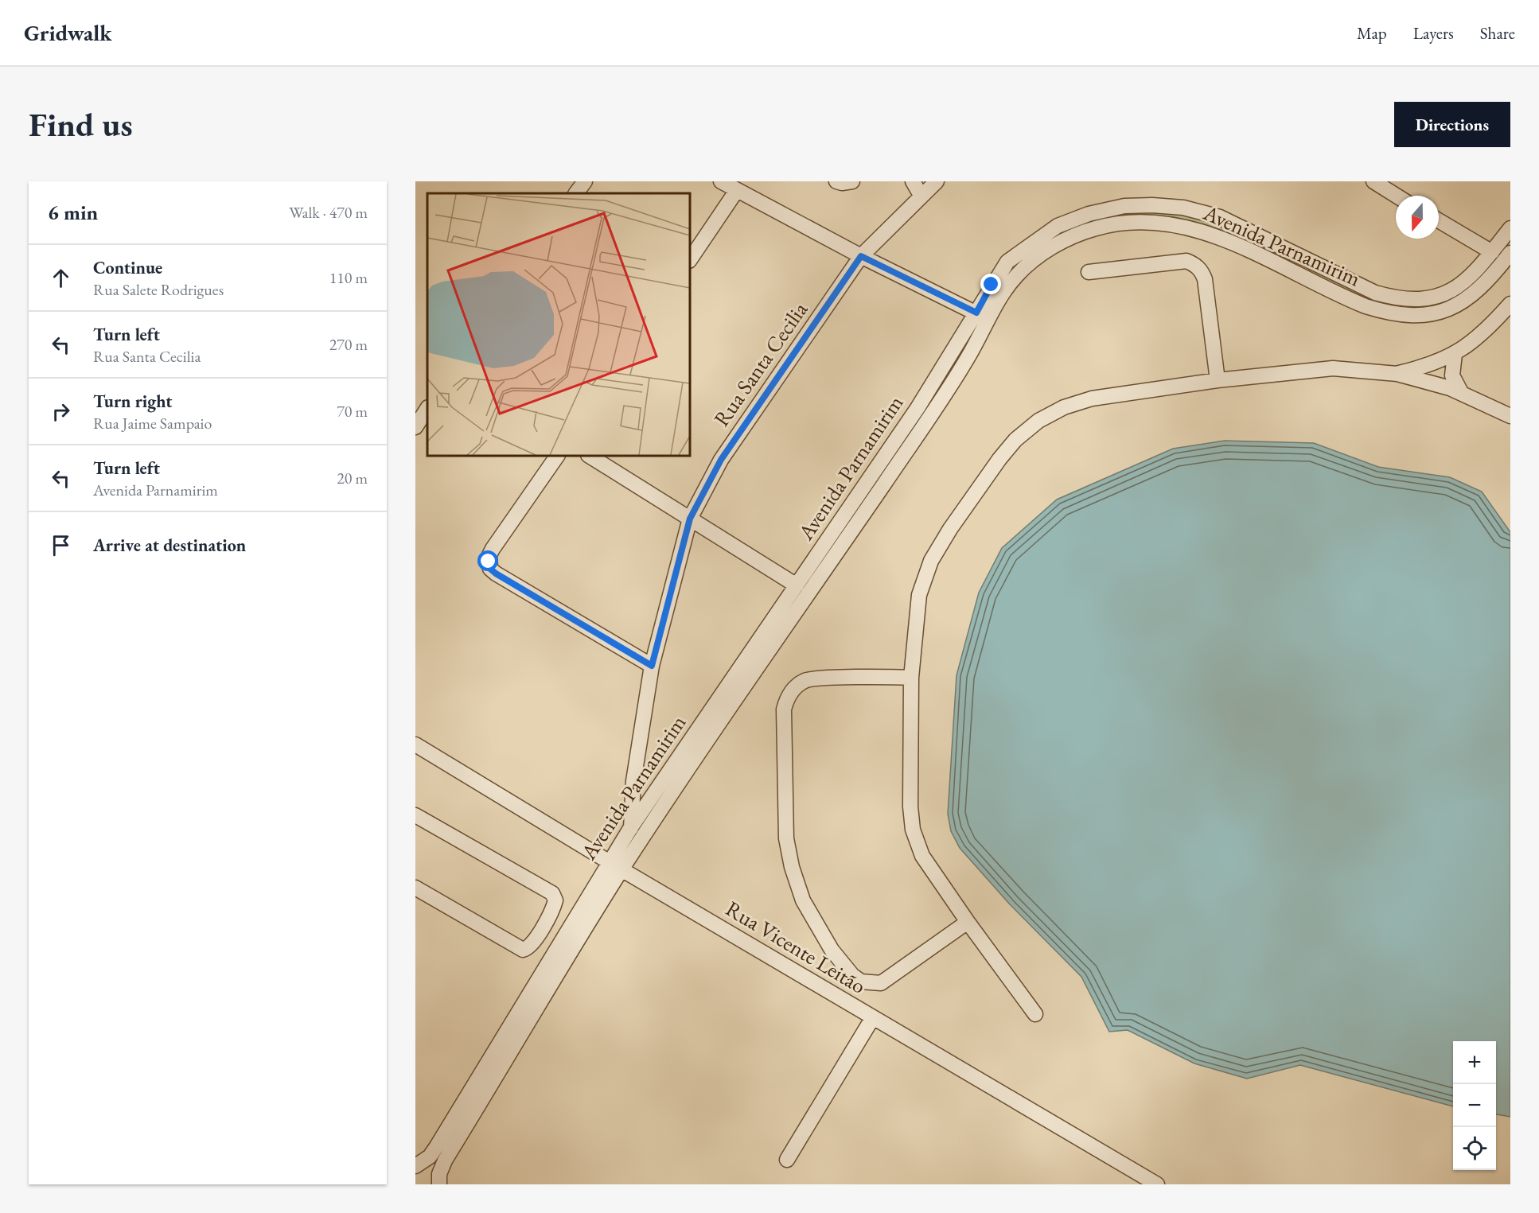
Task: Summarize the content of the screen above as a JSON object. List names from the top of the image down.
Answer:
{
  "streets": {
    "street": ["Avenida Parnamirim", "Rua Santa Cecilia", "Rua Vicente Leitão"]
  },
  "crossings": [
    ["Avenida Parnamirim", "Rua Santa Cecilia"],
    ["Avenida Parnamirim", "Rua Vicente Leitão"]
  ],
  "north": "bottom",
  "page": {
    "header": "Gridwalk",
    "nav": ["Map", "Layers", "Share"],
    "buttons": "Directions",
    "title": "Find us",
    "heading": ["6 min", "Walk · 470 m"],
    "list": [
      ["Continue", "Rua Salete Rodrigues", "110 m"],
      ["Turn left", "Rua Santa Cecilia", "270 m"],
      ["Turn right", "Rua Jaime Sampaio", "70 m"],
      ["Turn left", "Avenida Parnamirim", "20 m"],
      "Arrive at destination"
    ],
    "map_buttons": ["+", "−"]
  }
}
